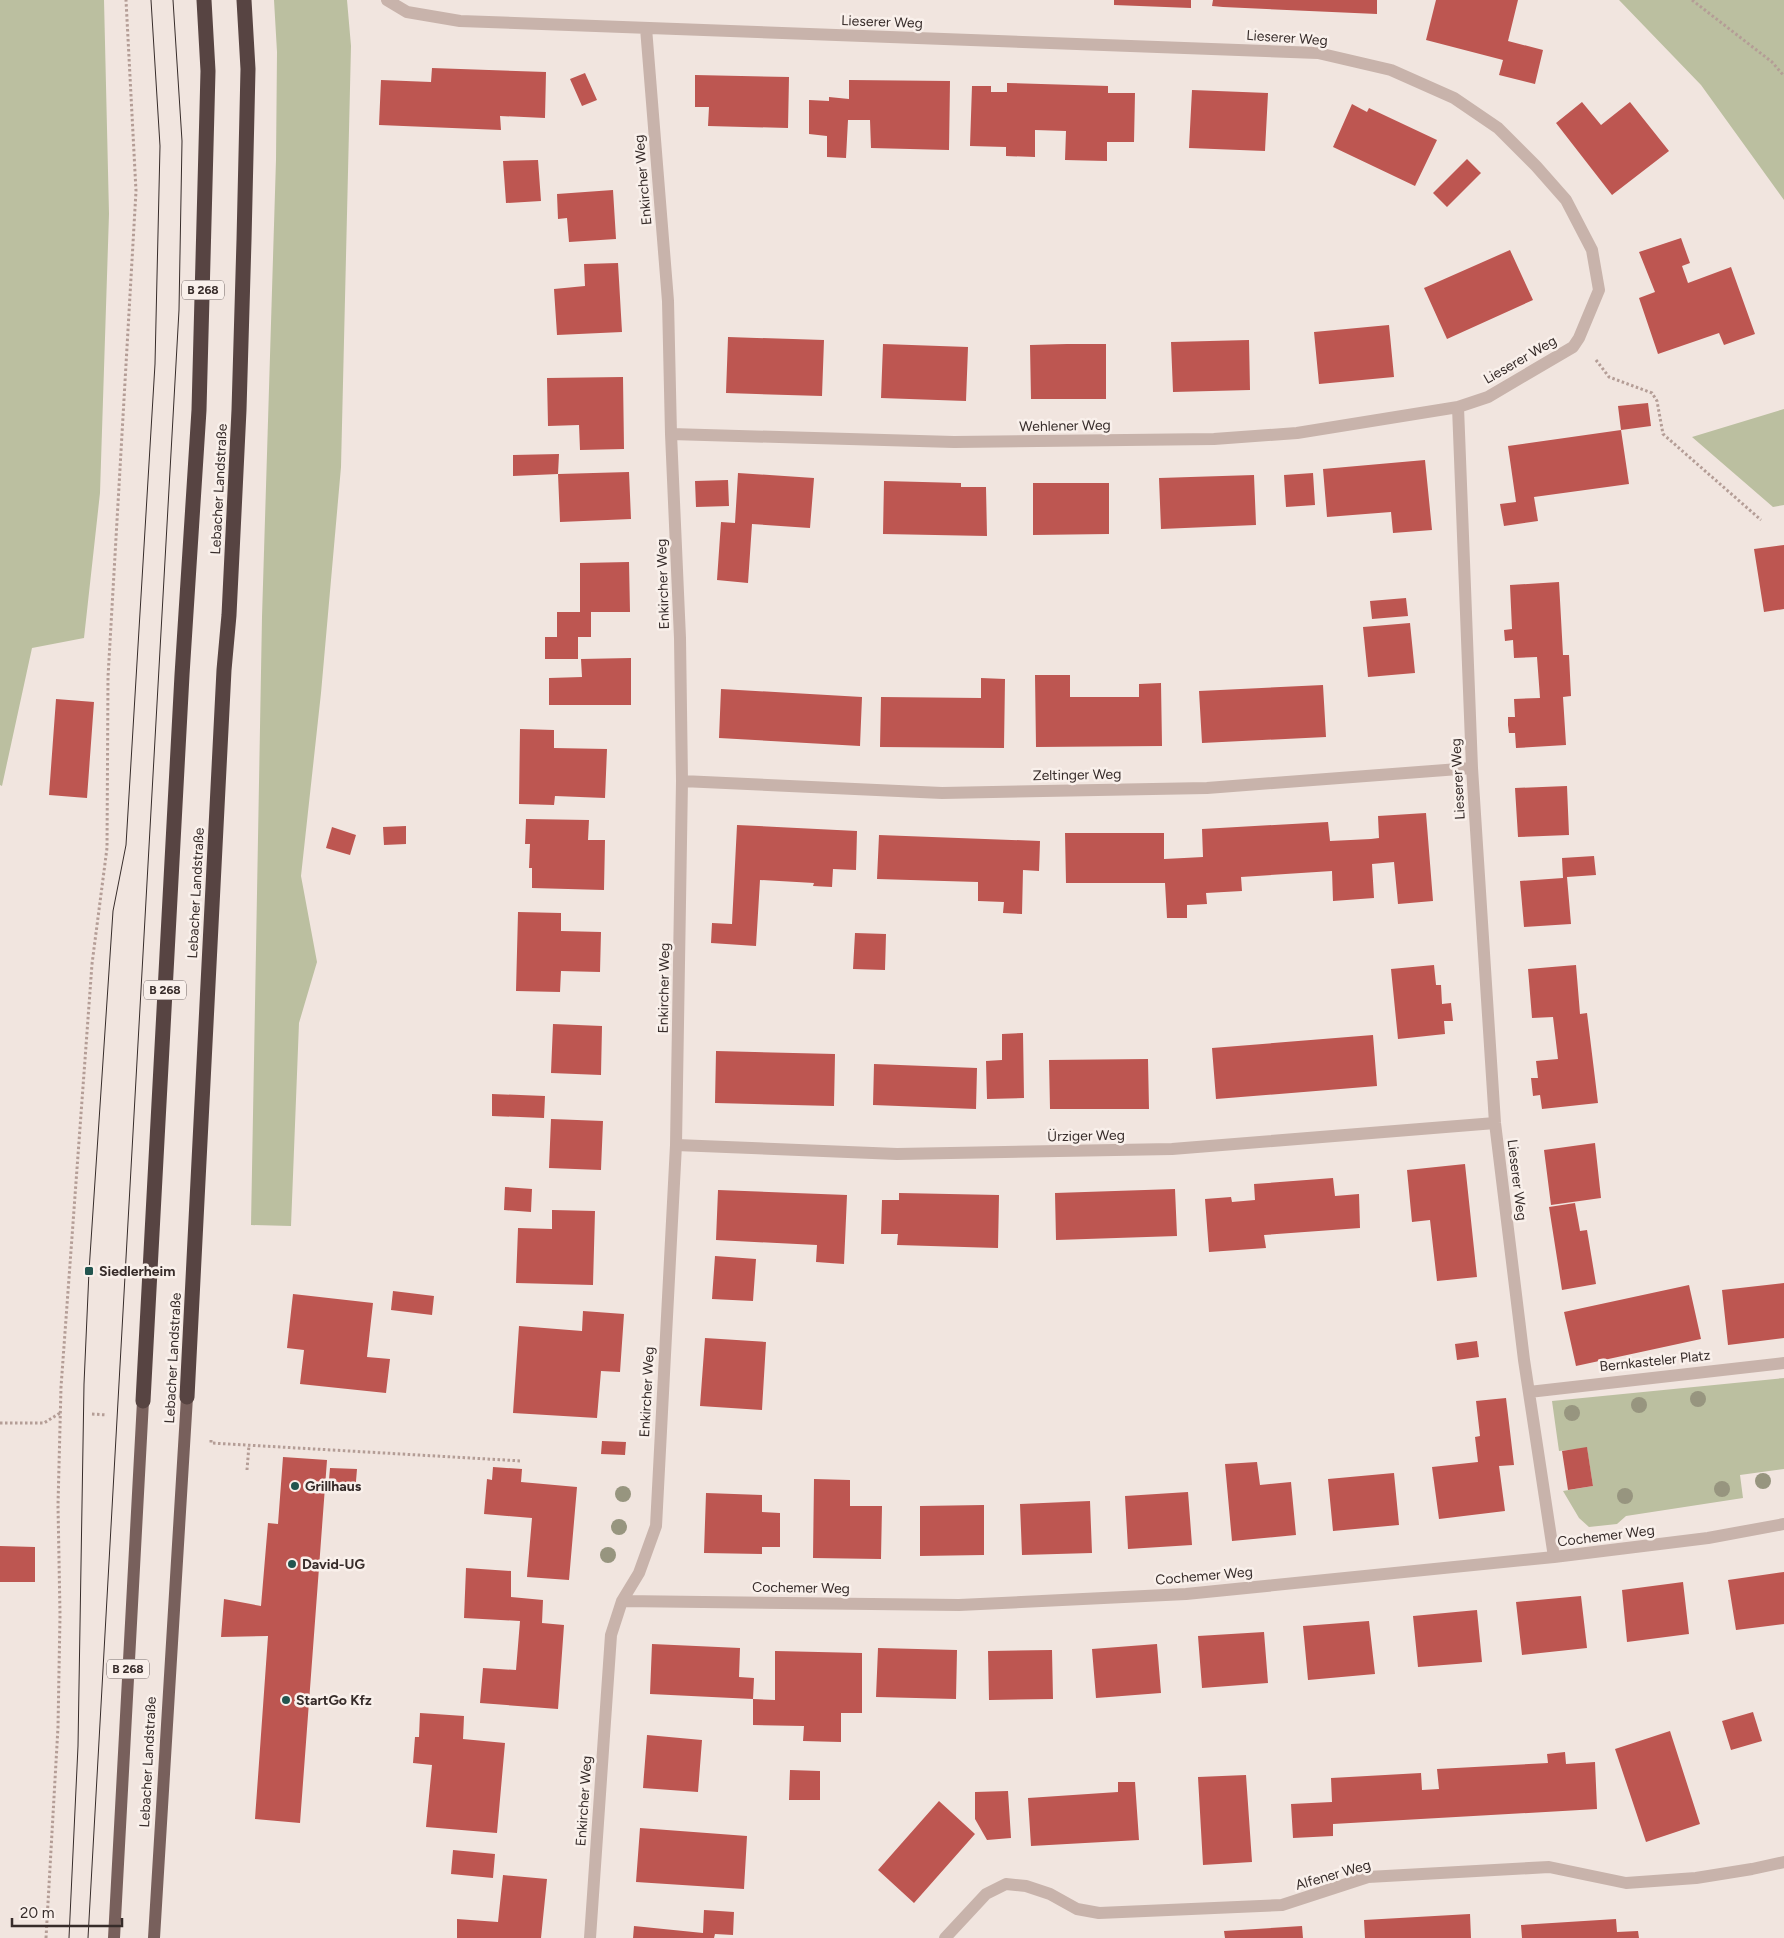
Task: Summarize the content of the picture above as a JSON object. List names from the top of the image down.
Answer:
{
  "streets": {
    "highway": ["B 268", "Lebacher Landstraße"],
    "street": [
      "Lieserer Weg",
      "Enkircher Weg",
      "Wehlener Weg",
      "Zeltinger Weg",
      "Ürziger Weg",
      "Bernkasteler Platz",
      "Cochemer Weg",
      "Alfener Weg"
    ]
  },
  "crossings": [
    ["Lieserer Weg", "Enkircher Weg"],
    ["Lieserer Weg", "Wehlener Weg"],
    ["Lieserer Weg", "Zeltinger Weg"],
    ["Lieserer Weg", "Ürziger Weg"],
    ["Lieserer Weg", "Bernkasteler Platz"],
    ["Lieserer Weg", "Cochemer Weg"],
    ["Enkircher Weg", "Wehlener Weg"],
    ["Enkircher Weg", "Zeltinger Weg"],
    ["Enkircher Weg", "Ürziger Weg"],
    ["Enkircher Weg", "Cochemer Weg"]
  ],
  "places": {
    "transit": ["Siedlerheim"],
    "other": ["Grillhaus", "David-UG", "StartGo Kfz"]
  },
  "scale_bar": "20 m"
}
